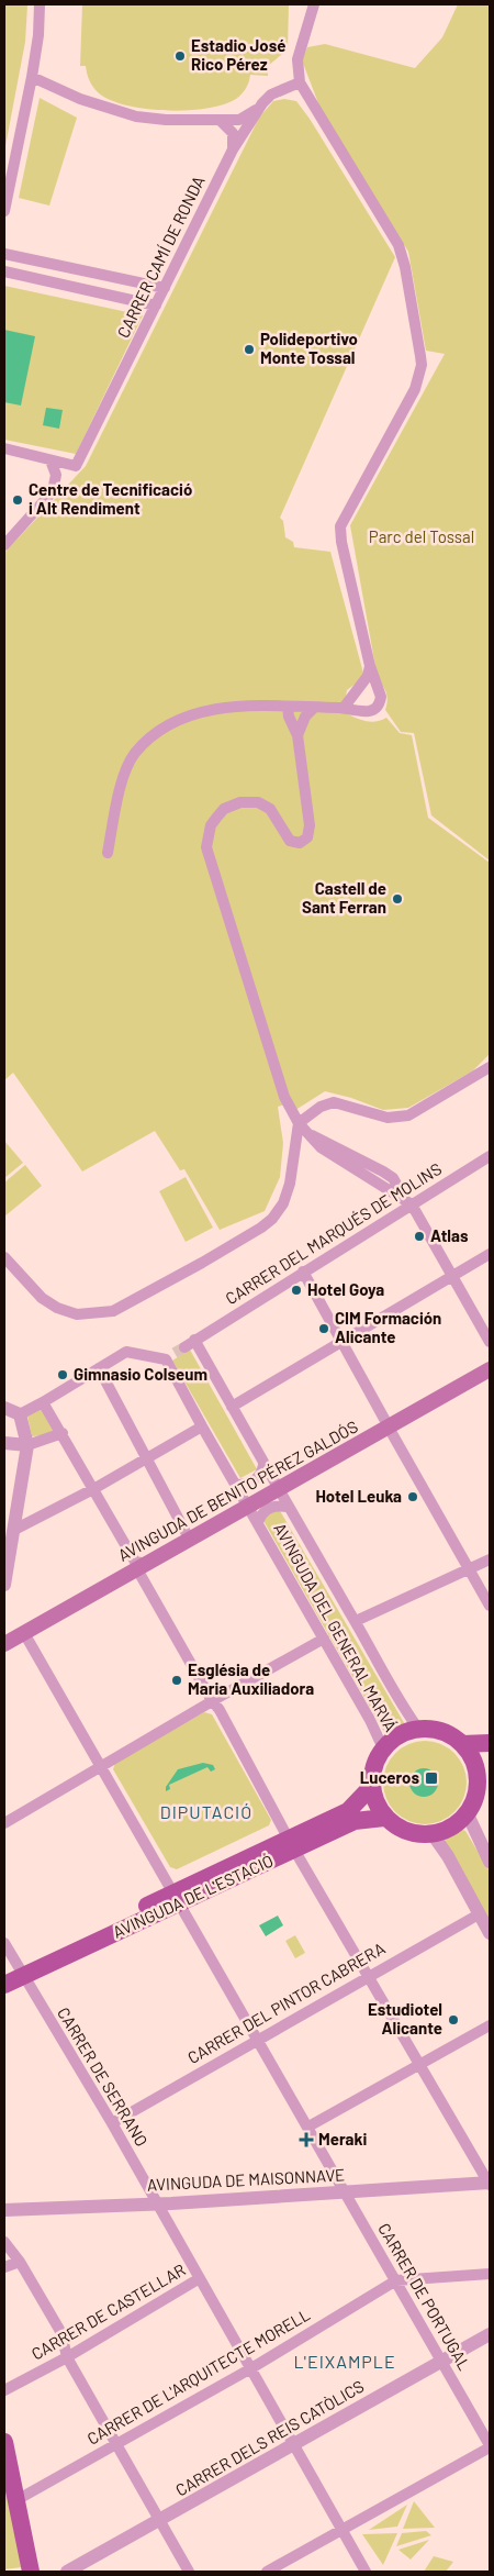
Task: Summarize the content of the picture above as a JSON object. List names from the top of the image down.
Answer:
{
  "streets": {
    "main road": ["AVINGUDA DE BENITO PÉREZ GALDÓS", "AVINGUDA DE L'ESTACIÓ"],
    "street": [
      "CARRER CAMÍ DE RONDA",
      "CARRER DEL MARQUÉS DE MOLINS",
      "AVINGUDA DEL GENERAL MARVÁ",
      "CARRER DEL PINTOR CABRERA",
      "CARRER DE SERRANO",
      "AVINGUDA DE MAISONNAVE",
      "CARRER DE PORTUGAL",
      "CARRER DE CASTELLAR",
      "CARRER DE L'ARQUITECTE MORELL",
      "CARRER DELS REIS CATÒLICS"
    ]
  },
  "crossings": [
    ["CARRER DEL MARQUÉS DE MOLINS", "AVINGUDA DEL GENERAL MARVÁ"],
    ["AVINGUDA DE BENITO PÉREZ GALDÓS", "AVINGUDA DEL GENERAL MARVÁ"],
    ["AVINGUDA DE BENITO PÉREZ GALDÓS", "CARRER DE PORTUGAL"],
    ["AVINGUDA DEL GENERAL MARVÁ", "AVINGUDA DE L'ESTACIÓ"],
    ["AVINGUDA DE L'ESTACIÓ", "CARRER DE SERRANO"],
    ["AVINGUDA DE L'ESTACIÓ", "CARRER DE PORTUGAL"],
    ["CARRER DEL PINTOR CABRERA", "CARRER DE SERRANO"],
    ["CARRER DEL PINTOR CABRERA", "CARRER DE PORTUGAL"],
    ["CARRER DE SERRANO", "AVINGUDA DE MAISONNAVE"],
    ["CARRER DE SERRANO", "CARRER DE CASTELLAR"],
    ["CARRER DE SERRANO", "CARRER DE L'ARQUITECTE MORELL"],
    ["CARRER DE SERRANO", "CARRER DELS REIS CATÒLICS"],
    ["AVINGUDA DE MAISONNAVE", "CARRER DE PORTUGAL"],
    ["CARRER DE PORTUGAL", "CARRER DE L'ARQUITECTE MORELL"],
    ["CARRER DE PORTUGAL", "CARRER DELS REIS CATÒLICS"]
  ],
  "districts": ["DIPUTACIÓ", "L'EIXAMPLE"],
  "parks": ["Parc del Tossal"],
  "places": {
    "other": [
      "Estadio José Rico Pérez",
      "Polideportivo Monte Tossal",
      "Centre de Tecnificació i Alt Rendiment",
      "Castell de Sant Ferran",
      "Atlas",
      "Hotel Goya",
      "CIM Formación Alicante",
      "Gimnasio Colseum",
      "Hotel Leuka",
      "Església de Maria Auxiliadora",
      "Estudiotel Alicante"
    ],
    "transit": ["Luceros"],
    "health": ["Meraki"]
  }
}
